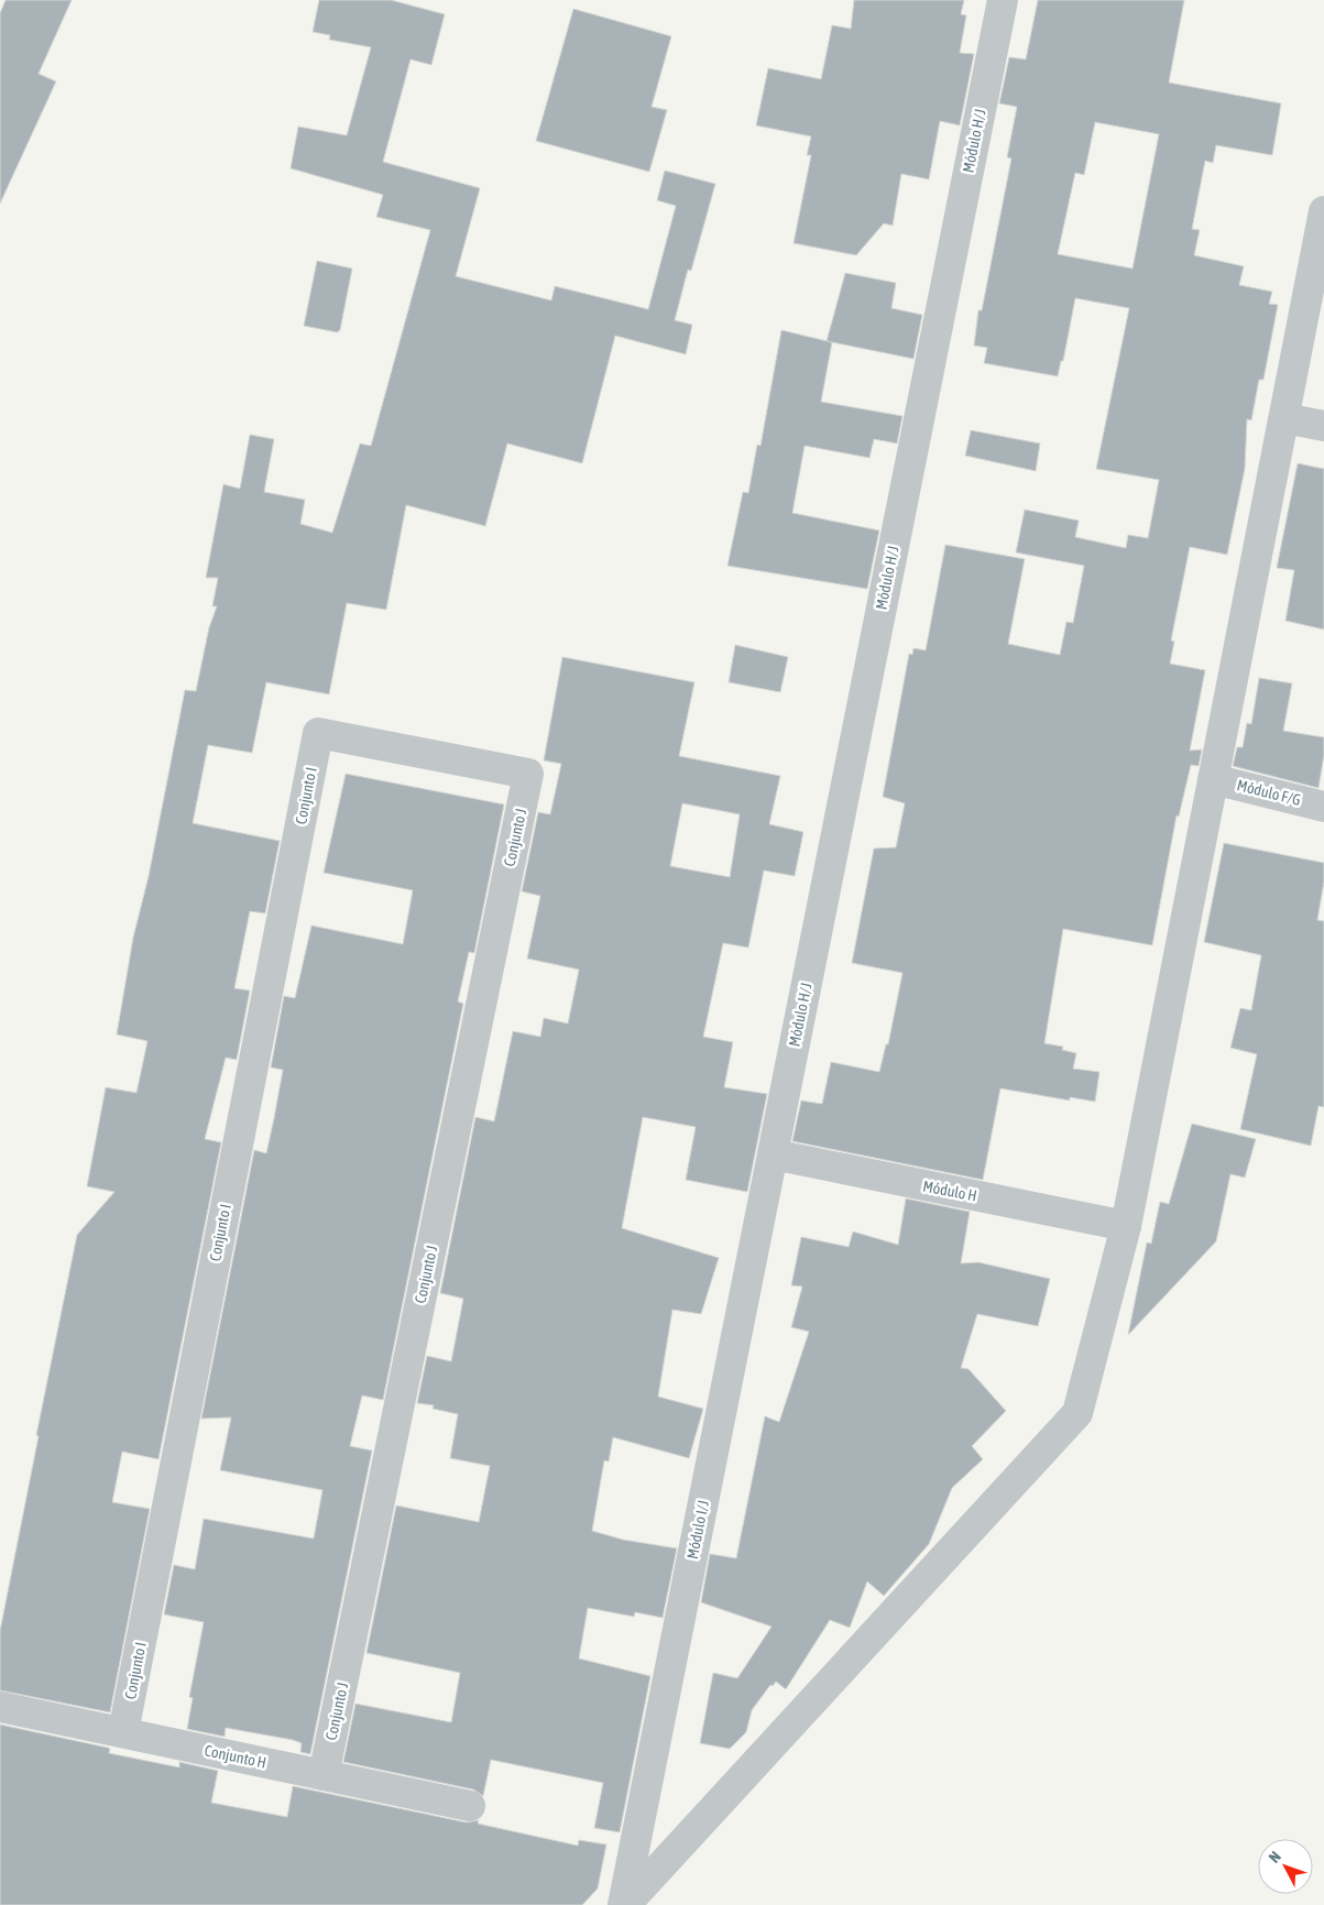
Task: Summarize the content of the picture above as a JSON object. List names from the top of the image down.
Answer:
{
  "streets": {
    "street": [
      "Módulo H/J",
      "Módulo F/G",
      "Conjunto I",
      "Conjunto J",
      "Módulo H",
      "Módulo I/J",
      "Conjunto H"
    ]
  },
  "crossings": [
    ["Módulo H/J", "Módulo H"],
    ["Módulo H/J", "Módulo I/J"],
    ["Conjunto I", "Conjunto J"],
    ["Conjunto I", "Conjunto H"],
    ["Conjunto J", "Conjunto H"],
    ["Módulo H", "Módulo I/J"]
  ],
  "north": "top left"
}
